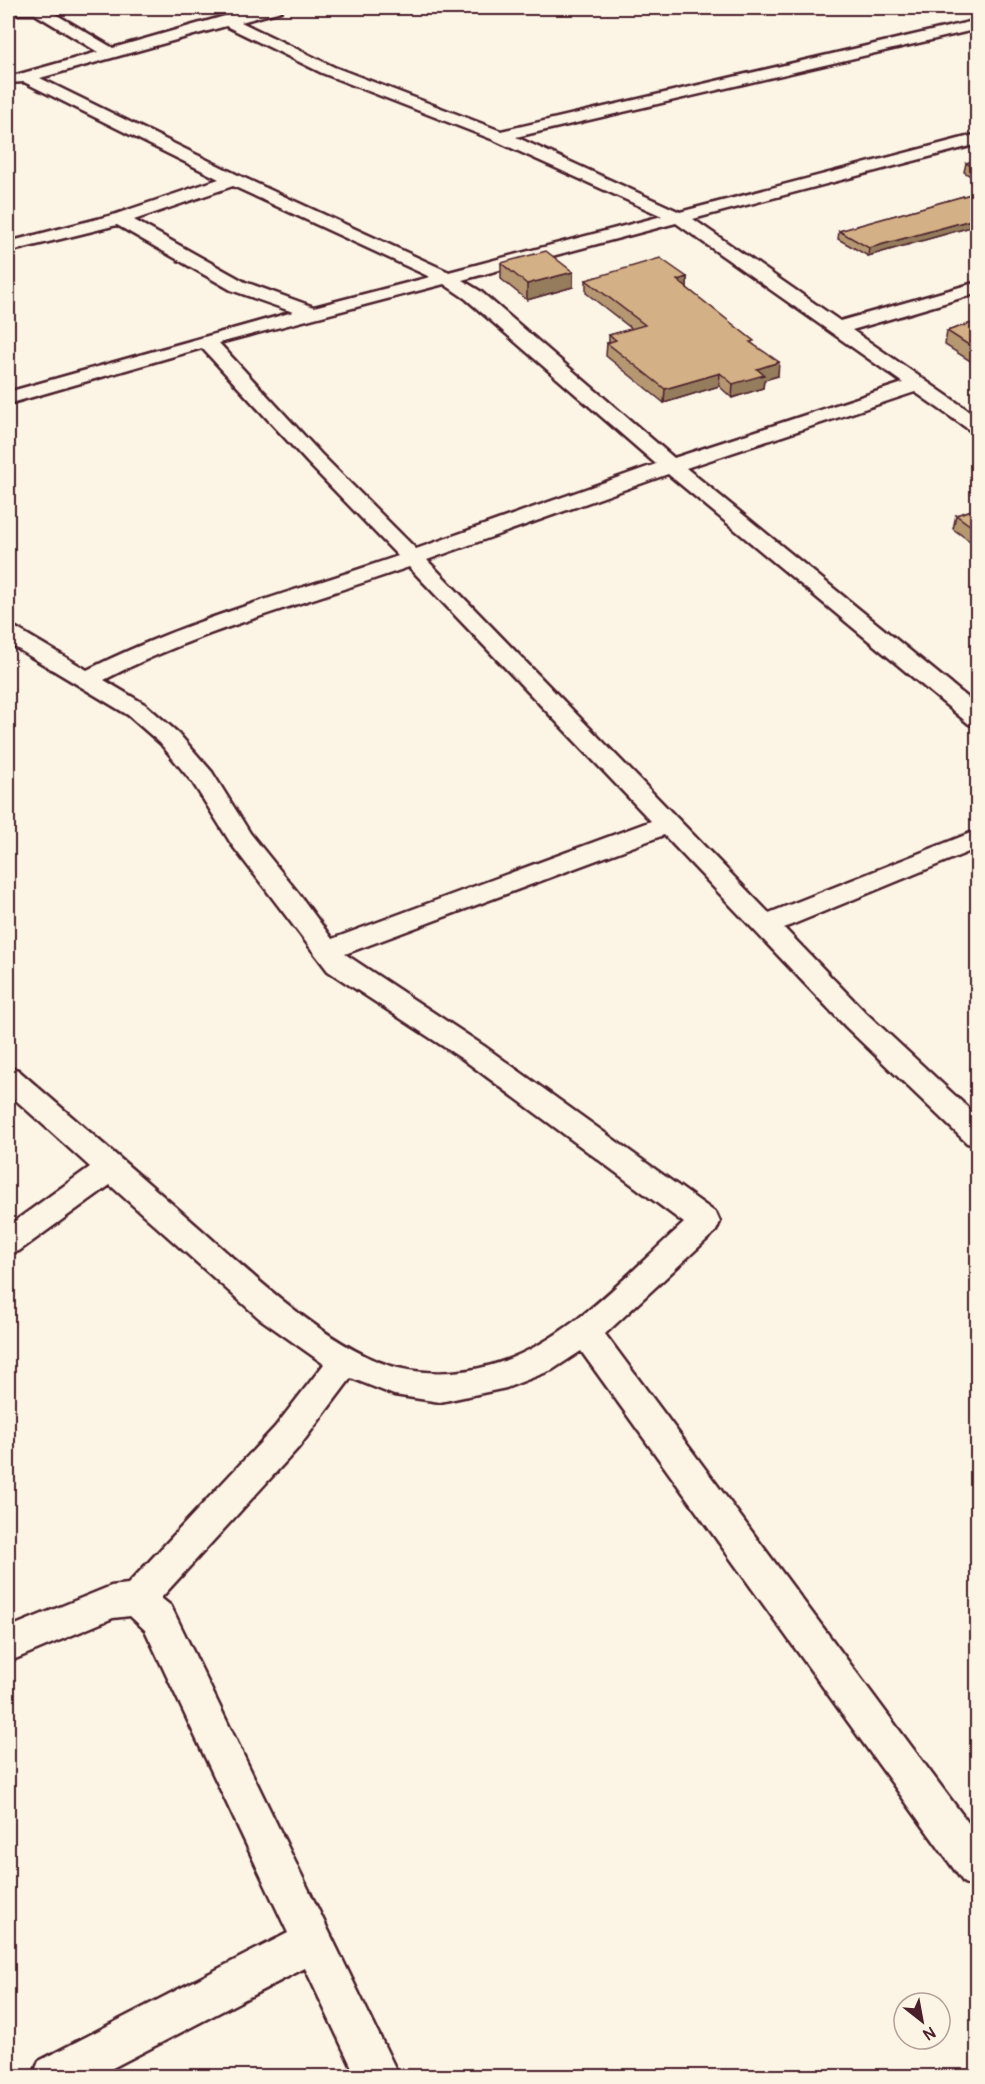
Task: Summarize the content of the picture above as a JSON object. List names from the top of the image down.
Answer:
{
  "north": "bottom right"
}
